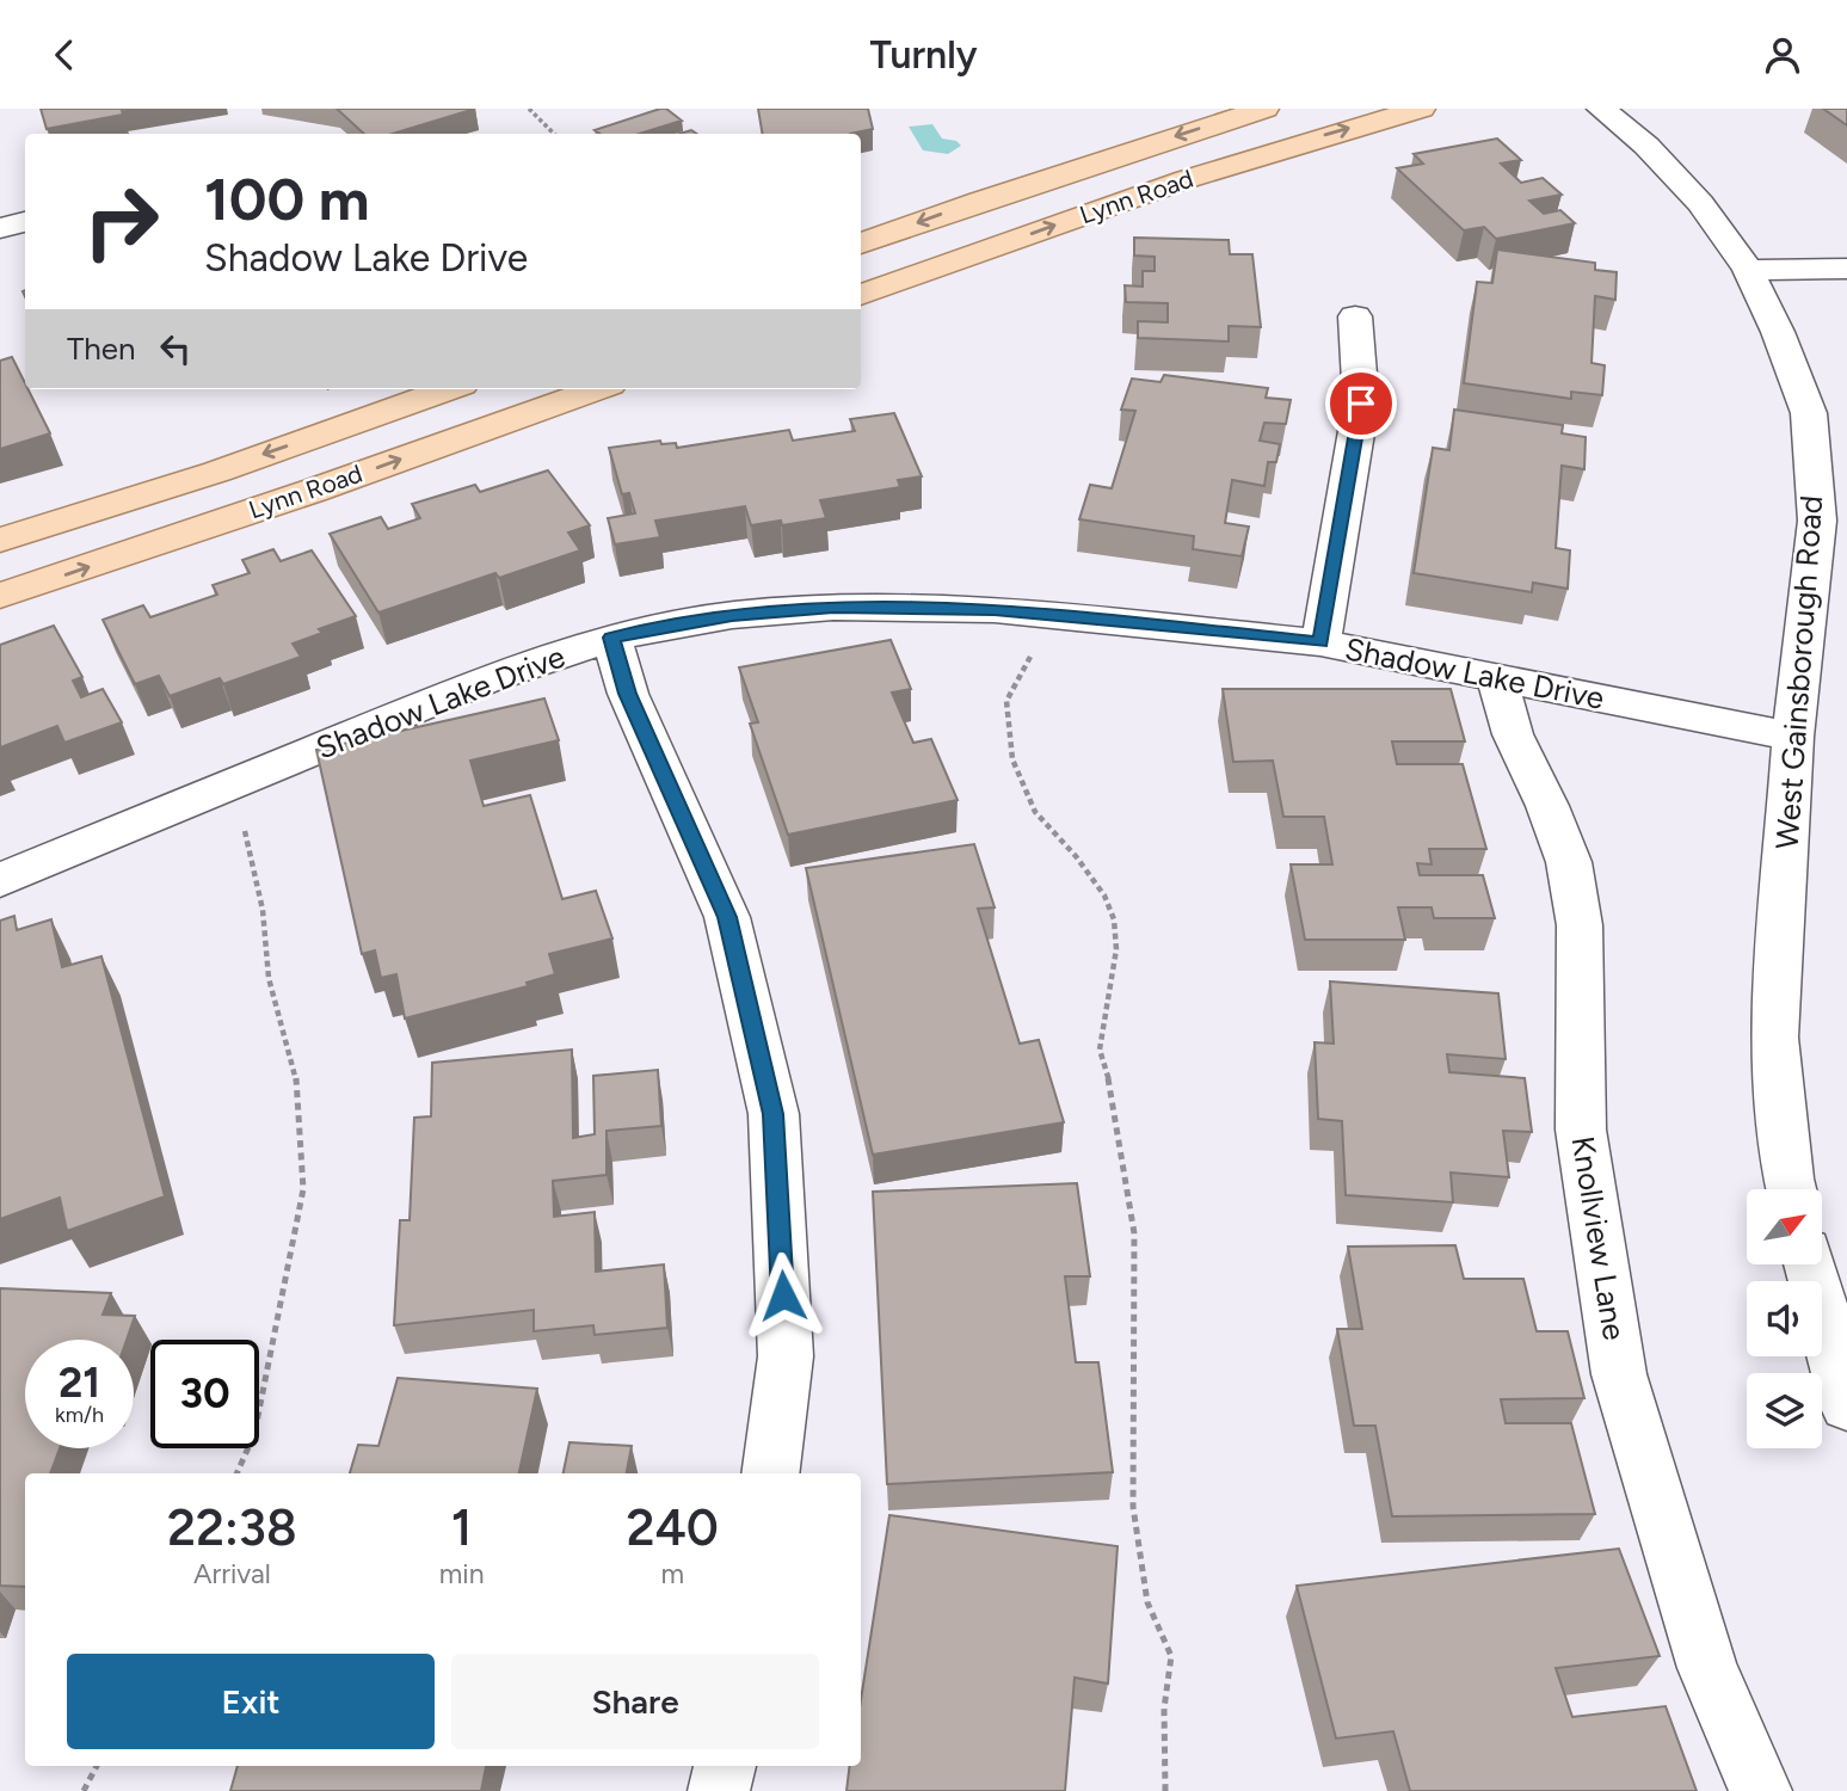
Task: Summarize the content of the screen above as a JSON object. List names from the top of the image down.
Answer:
{
  "streets": {
    "main road": ["Lynn Road"],
    "street": ["West Gainsborough Road", "Shadow Lake Drive", "Knollview Lane"]
  },
  "crossings": [
    ["West Gainsborough Road", "Shadow Lake Drive"],
    ["Shadow Lake Drive", "Knollview Lane"]
  ],
  "north": "top right",
  "page": {
    "header": "Turnly",
    "turn": ["100 m", "Shadow Lake Drive"],
    "then": "Then",
    "speed": "21 km/h",
    "limit": "30",
    "eta": [
      "22:38",
      "Arrival",
      "1",
      "min",
      "240",
      "m"
    ],
    "buttons": ["Exit", "Share"]
  }
}
